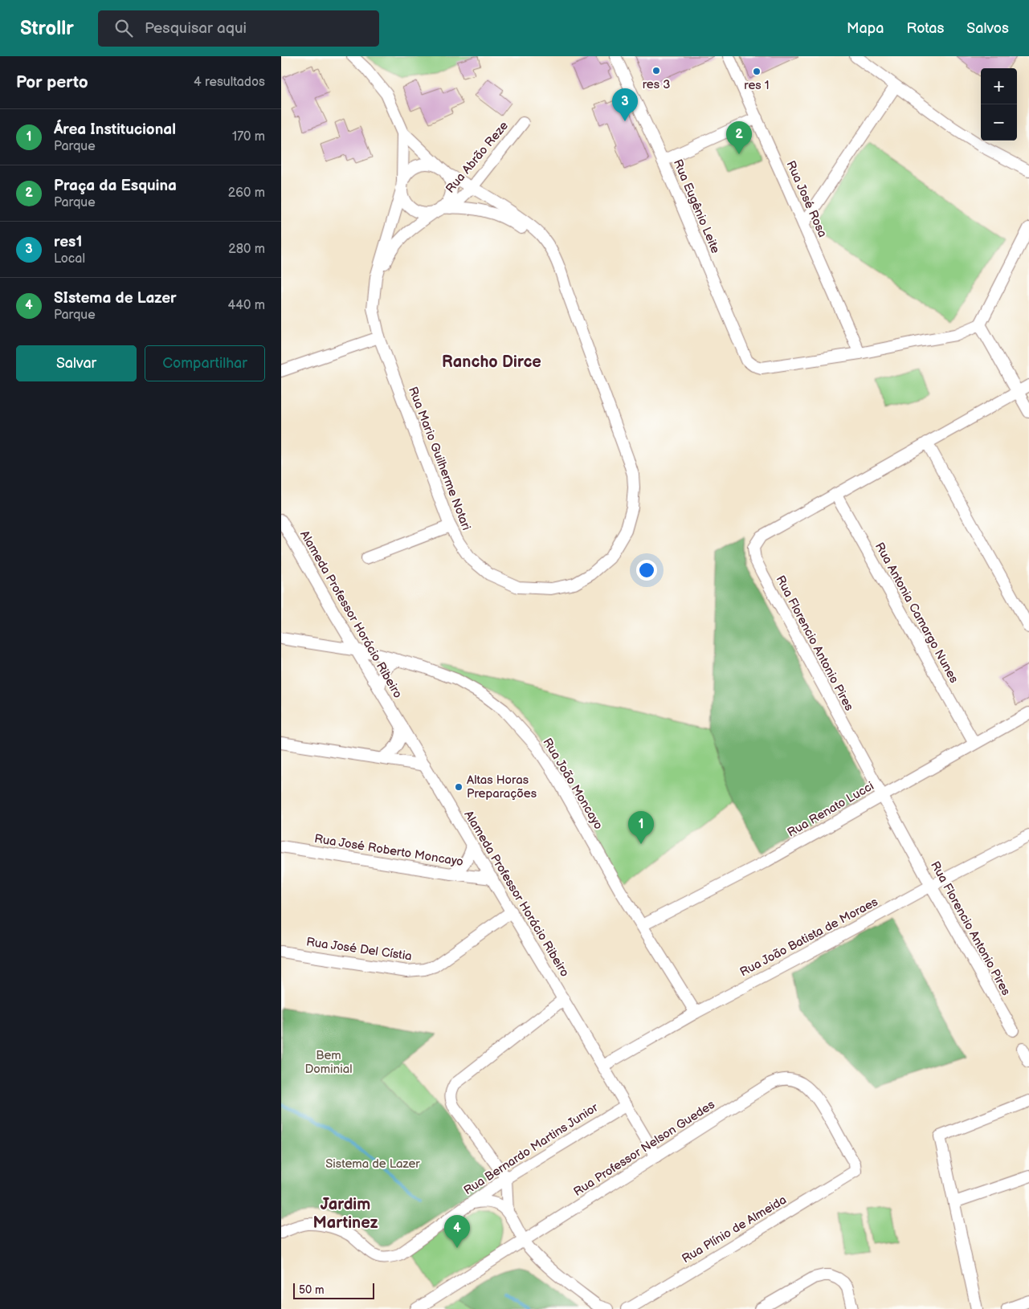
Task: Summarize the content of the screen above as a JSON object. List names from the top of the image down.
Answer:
{
  "streets": {
    "street": [
      "Rua Abrão Reze",
      "Rua José Rosa",
      "Rua Eugênio Leite",
      "Rua Mario Guilherme Notari",
      "Rua Antonia Camargo Nunes",
      "Alameda Professor Horácio Ribeiro",
      "Rua Florencio Antonio Pires",
      "Rua João Moncayo",
      "Rua Renato Lucci",
      "Rua José Roberto Moncayo",
      "Rua João Batista de Moraes",
      "Rua José Del Cístia",
      "Rua Professor Nelson Guedes",
      "Rua Bernardo Martins Junior",
      "Rua Plínio de Almeida"
    ]
  },
  "crossings": [
    ["Rua Abrão Reze", "Rua Mario Guilherme Notari"],
    ["Rua José Rosa", "Rua Eugênio Leite"],
    ["Rua Antonia Camargo Nunes", "Rua Florencio Antonio Pires"],
    ["Rua Antonia Camargo Nunes", "Rua Renato Lucci"],
    ["Alameda Professor Horácio Ribeiro", "Rua João Moncayo"],
    ["Alameda Professor Horácio Ribeiro", "Rua José Roberto Moncayo"],
    ["Alameda Professor Horácio Ribeiro", "Rua João Batista de Moraes"],
    ["Alameda Professor Horácio Ribeiro", "Rua José Del Cístia"],
    ["Alameda Professor Horácio Ribeiro", "Rua Professor Nelson Guedes"],
    ["Alameda Professor Horácio Ribeiro", "Rua Bernardo Martins Junior"],
    ["Rua Florencio Antonio Pires", "Rua Renato Lucci"],
    ["Rua Florencio Antonio Pires", "Rua João Batista de Moraes"],
    ["Rua João Moncayo", "Rua Renato Lucci"],
    ["Rua João Moncayo", "Rua João Batista de Moraes"],
    ["Rua Professor Nelson Guedes", "Rua Plínio de Almeida"]
  ],
  "districts": ["Rancho Dirce", "Jardim Martinez"],
  "parks": ["Bem Dominial", "Sistema de Lazer"],
  "places": ["res 3", "res 1", "Altas Horas Preparações"],
  "scale_bar": "50 m",
  "page": {
    "header": "Strollr",
    "search": "Pesquisar aqui",
    "nav": ["Mapa", "Rotas", "Salvos"],
    "heading": ["Por perto", "4 resultados"],
    "map_buttons": ["+", "−"],
    "pins": [
      "3",
      "2",
      "1",
      "4"
    ],
    "list": [
      {
        "mark": "1",
        "name": "Área Institucional",
        "note": "Parque",
        "value": "170 m"
      },
      {
        "mark": "2",
        "name": "Praça da Esquina",
        "note": "Parque",
        "value": "260 m"
      },
      {
        "mark": "3",
        "name": "res1",
        "note": "Local",
        "value": "280 m"
      },
      {
        "mark": "4",
        "name": "SIstema de Lazer",
        "note": "Parque",
        "value": "440 m"
      }
    ],
    "buttons": ["Salvar", "Compartilhar"],
    "scale": "50 m"
  }
}
